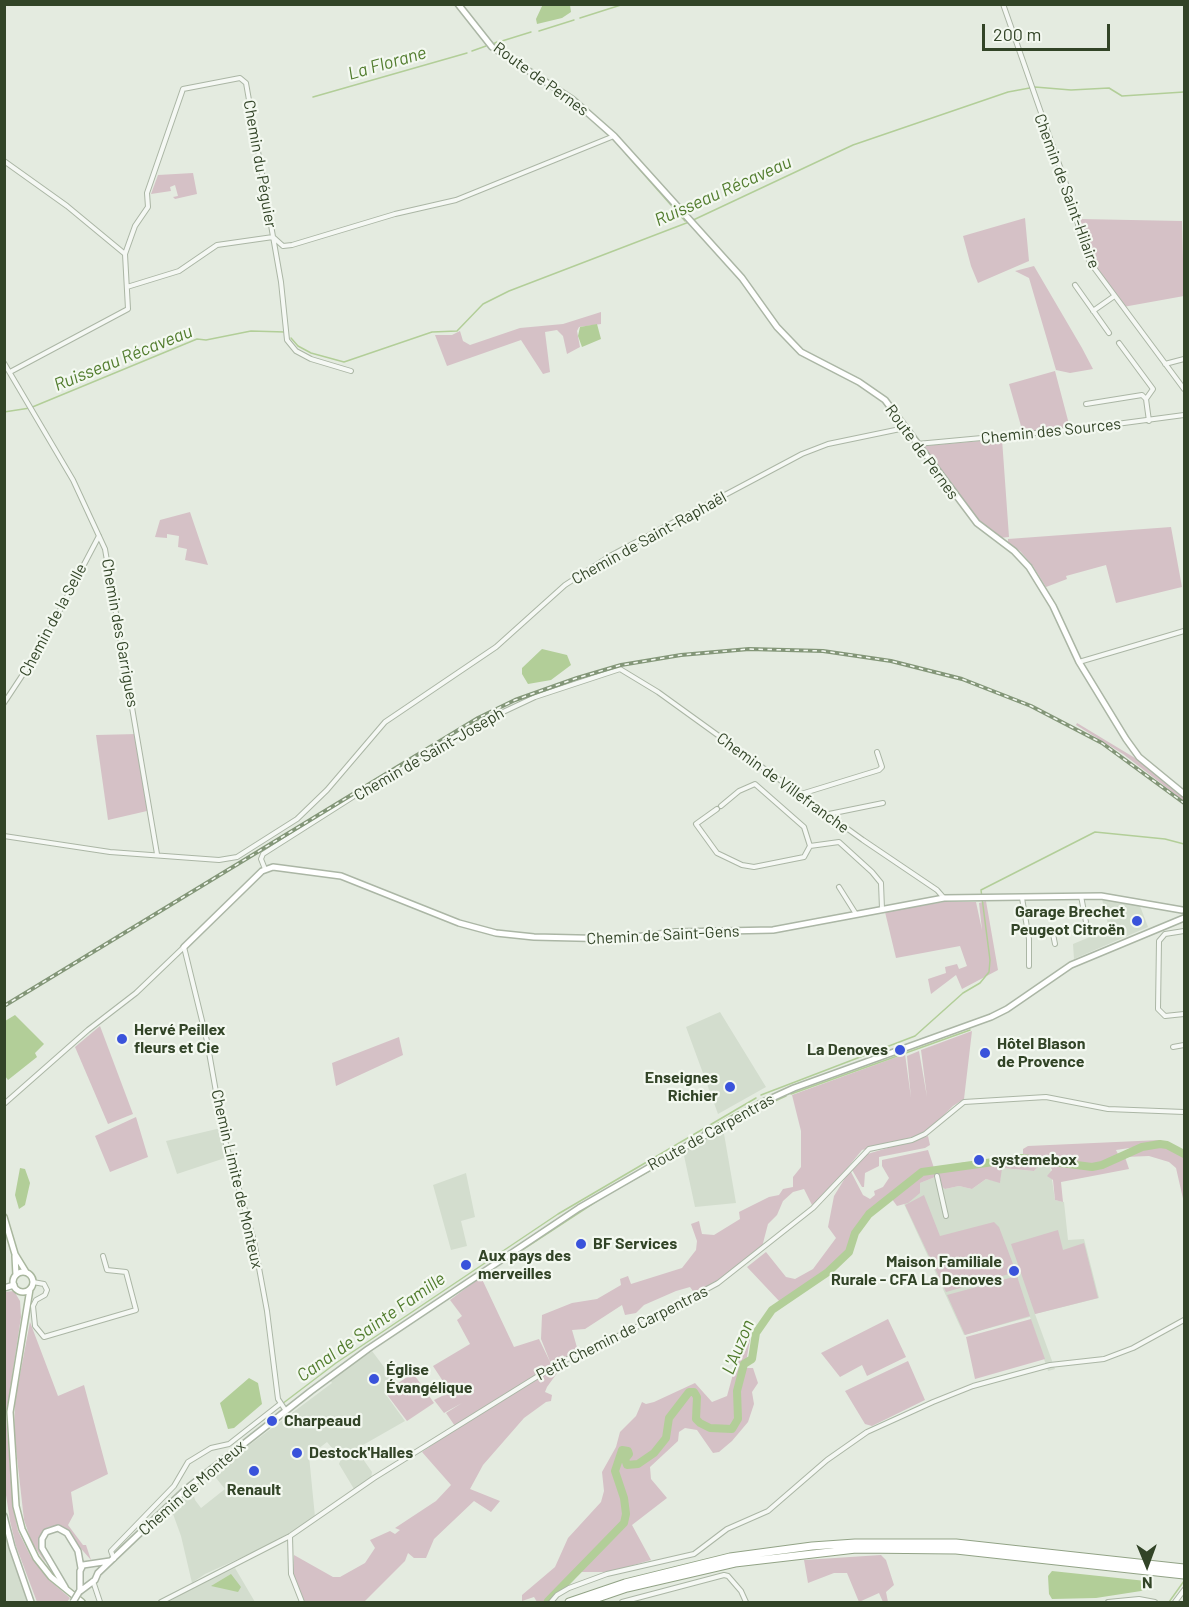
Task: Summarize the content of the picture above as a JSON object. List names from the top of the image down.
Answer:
{
  "streets": {
    "street": [
      "Route de Pernes",
      "Chemin du Péguier",
      "Chemin de Saint-Hilaire",
      "Chemin des Sources",
      "Chemin de Saint-Raphaël",
      "Chemin de la Selle",
      "Chemin des Garrigues",
      "Chemin de Saint-Joseph",
      "Chemin de Villefranche",
      "Chemin de Saint-Gens",
      "Route de Carpentras",
      "Chemin Limite de Monteux",
      "Petit Chemin de Carpentras",
      "Chemin de Monteux"
    ]
  },
  "crossings": [
    ["Route de Pernes", "Chemin du Péguier"],
    ["Route de Pernes", "Chemin des Sources"],
    ["Route de Pernes", "Chemin de Saint-Raphaël"],
    ["Chemin du Péguier", "Chemin des Garrigues"],
    ["Chemin de Saint-Raphaël", "Chemin des Garrigues"],
    ["Chemin de la Selle", "Chemin des Garrigues"],
    ["Chemin de Saint-Joseph", "Chemin de Villefranche"],
    ["Chemin de Saint-Joseph", "Chemin de Saint-Gens"],
    ["Chemin de Villefranche", "Chemin de Saint-Gens"],
    ["Chemin de Saint-Gens", "Route de Carpentras"],
    ["Route de Carpentras", "Chemin de Monteux"]
  ],
  "water": [
    "La Florane",
    "Ruisseau Récaveau",
    "Canal de Sainte Famille",
    "L'Auzon"
  ],
  "places": [
    "Garage Brechet Peugeot Citroën",
    "Hervé Peillex fleurs et Cie",
    "La Denoves",
    "Hôtel Blason de Provence",
    "Enseignes Richier",
    "systemebox",
    "BF Services",
    "Aux pays des merveilles",
    "Maison Familiale Rurale - CFA La Denoves",
    "Église Évangélique",
    "Charpeaud",
    "Destock'Halles",
    "Renault"
  ],
  "scale_bar": "200 m",
  "north": "bottom"
}
